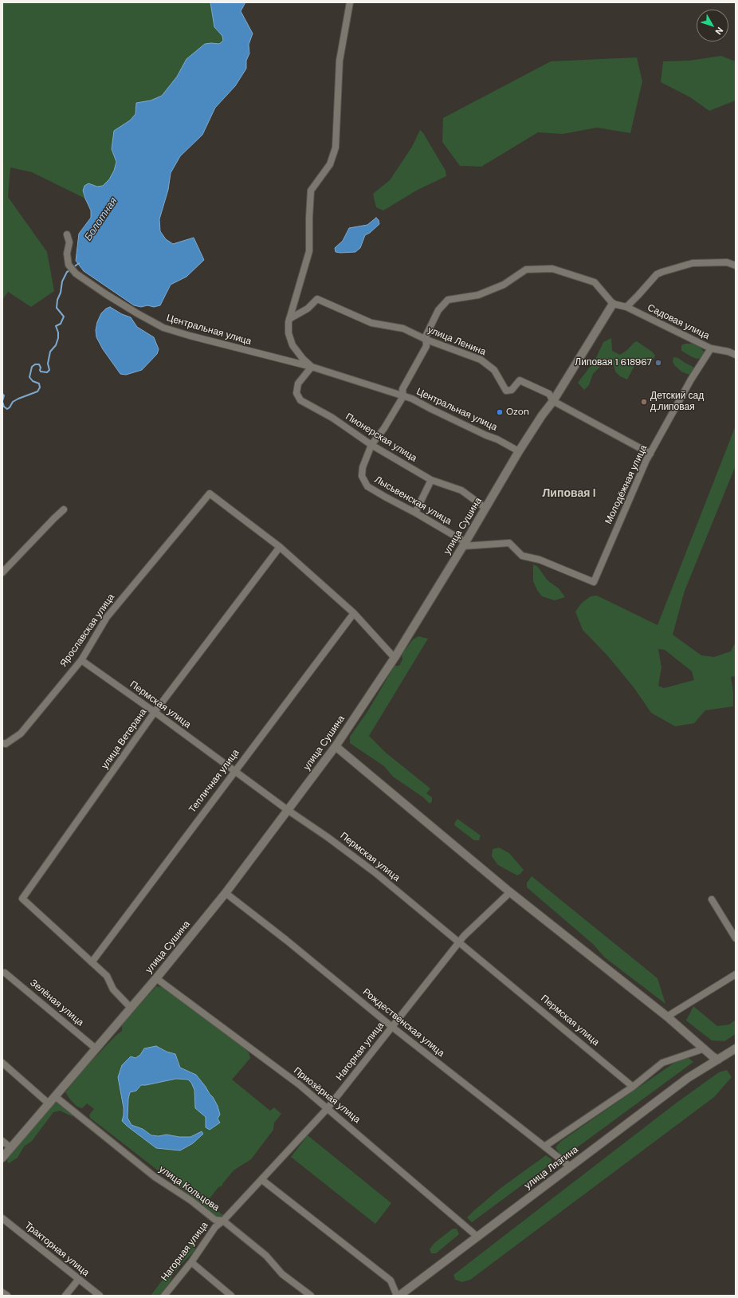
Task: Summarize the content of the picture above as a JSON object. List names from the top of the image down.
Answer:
{
  "streets": {
    "street": [
      "Садовая улица",
      "Центральная улица",
      "улица Ленина",
      "Пионерская улица",
      "Молодёжная улица",
      "Лысьвенская улица",
      "улица Сушина",
      "Ярославская улица",
      "Пермская улица",
      "улица Ветерана",
      "Тепличная улица",
      "Зелёная улица",
      "Рождественская улица",
      "Нагорная улица",
      "Приозёрная улица",
      "улица Лязгина",
      "улица Кольцова",
      "Тракторная улица"
    ]
  },
  "crossings": [
    ["Садовая улица", "Молодёжная улица"],
    ["Садовая улица", "улица Сушина"],
    ["Центральная улица", "улица Ленина"],
    ["Центральная улица", "Пионерская улица"],
    ["Центральная улица", "улица Сушина"],
    ["улица Ленина", "Молодёжная улица"],
    ["улица Ленина", "улица Сушина"],
    ["Пионерская улица", "Лысьвенская улица"],
    ["Пионерская улица", "улица Сушина"],
    ["Молодёжная улица", "Лысьвенская улица"],
    ["Молодёжная улица", "улица Сушина"],
    ["Лысьвенская улица", "улица Сушина"],
    ["улица Сушина", "Пермская улица"],
    ["улица Сушина", "Зелёная улица"],
    ["улица Сушина", "Рождественская улица"],
    ["улица Сушина", "Приозёрная улица"],
    ["улица Сушина", "улица Кольцова"],
    ["Ярославская улица", "Пермская улица"],
    ["Ярославская улица", "улица Ветерана"],
    ["Пермская улица", "улица Ветерана"],
    ["Пермская улица", "Тепличная улица"],
    ["Пермская улица", "Нагорная улица"],
    ["улица Ветерана", "Тепличная улица"],
    ["Рождественская улица", "Нагорная улица"],
    ["Рождественская улица", "улица Лязгина"],
    ["Нагорная улица", "Приозёрная улица"],
    ["Нагорная улица", "улица Кольцова"],
    ["Приозёрная улица", "улица Лязгина"]
  ],
  "districts": ["Липовая I"],
  "water": ["Болотная"],
  "places": ["Липовая 1 618967", "Детский сад д.липовая", "Ozon"],
  "north": "bottom right"
}
